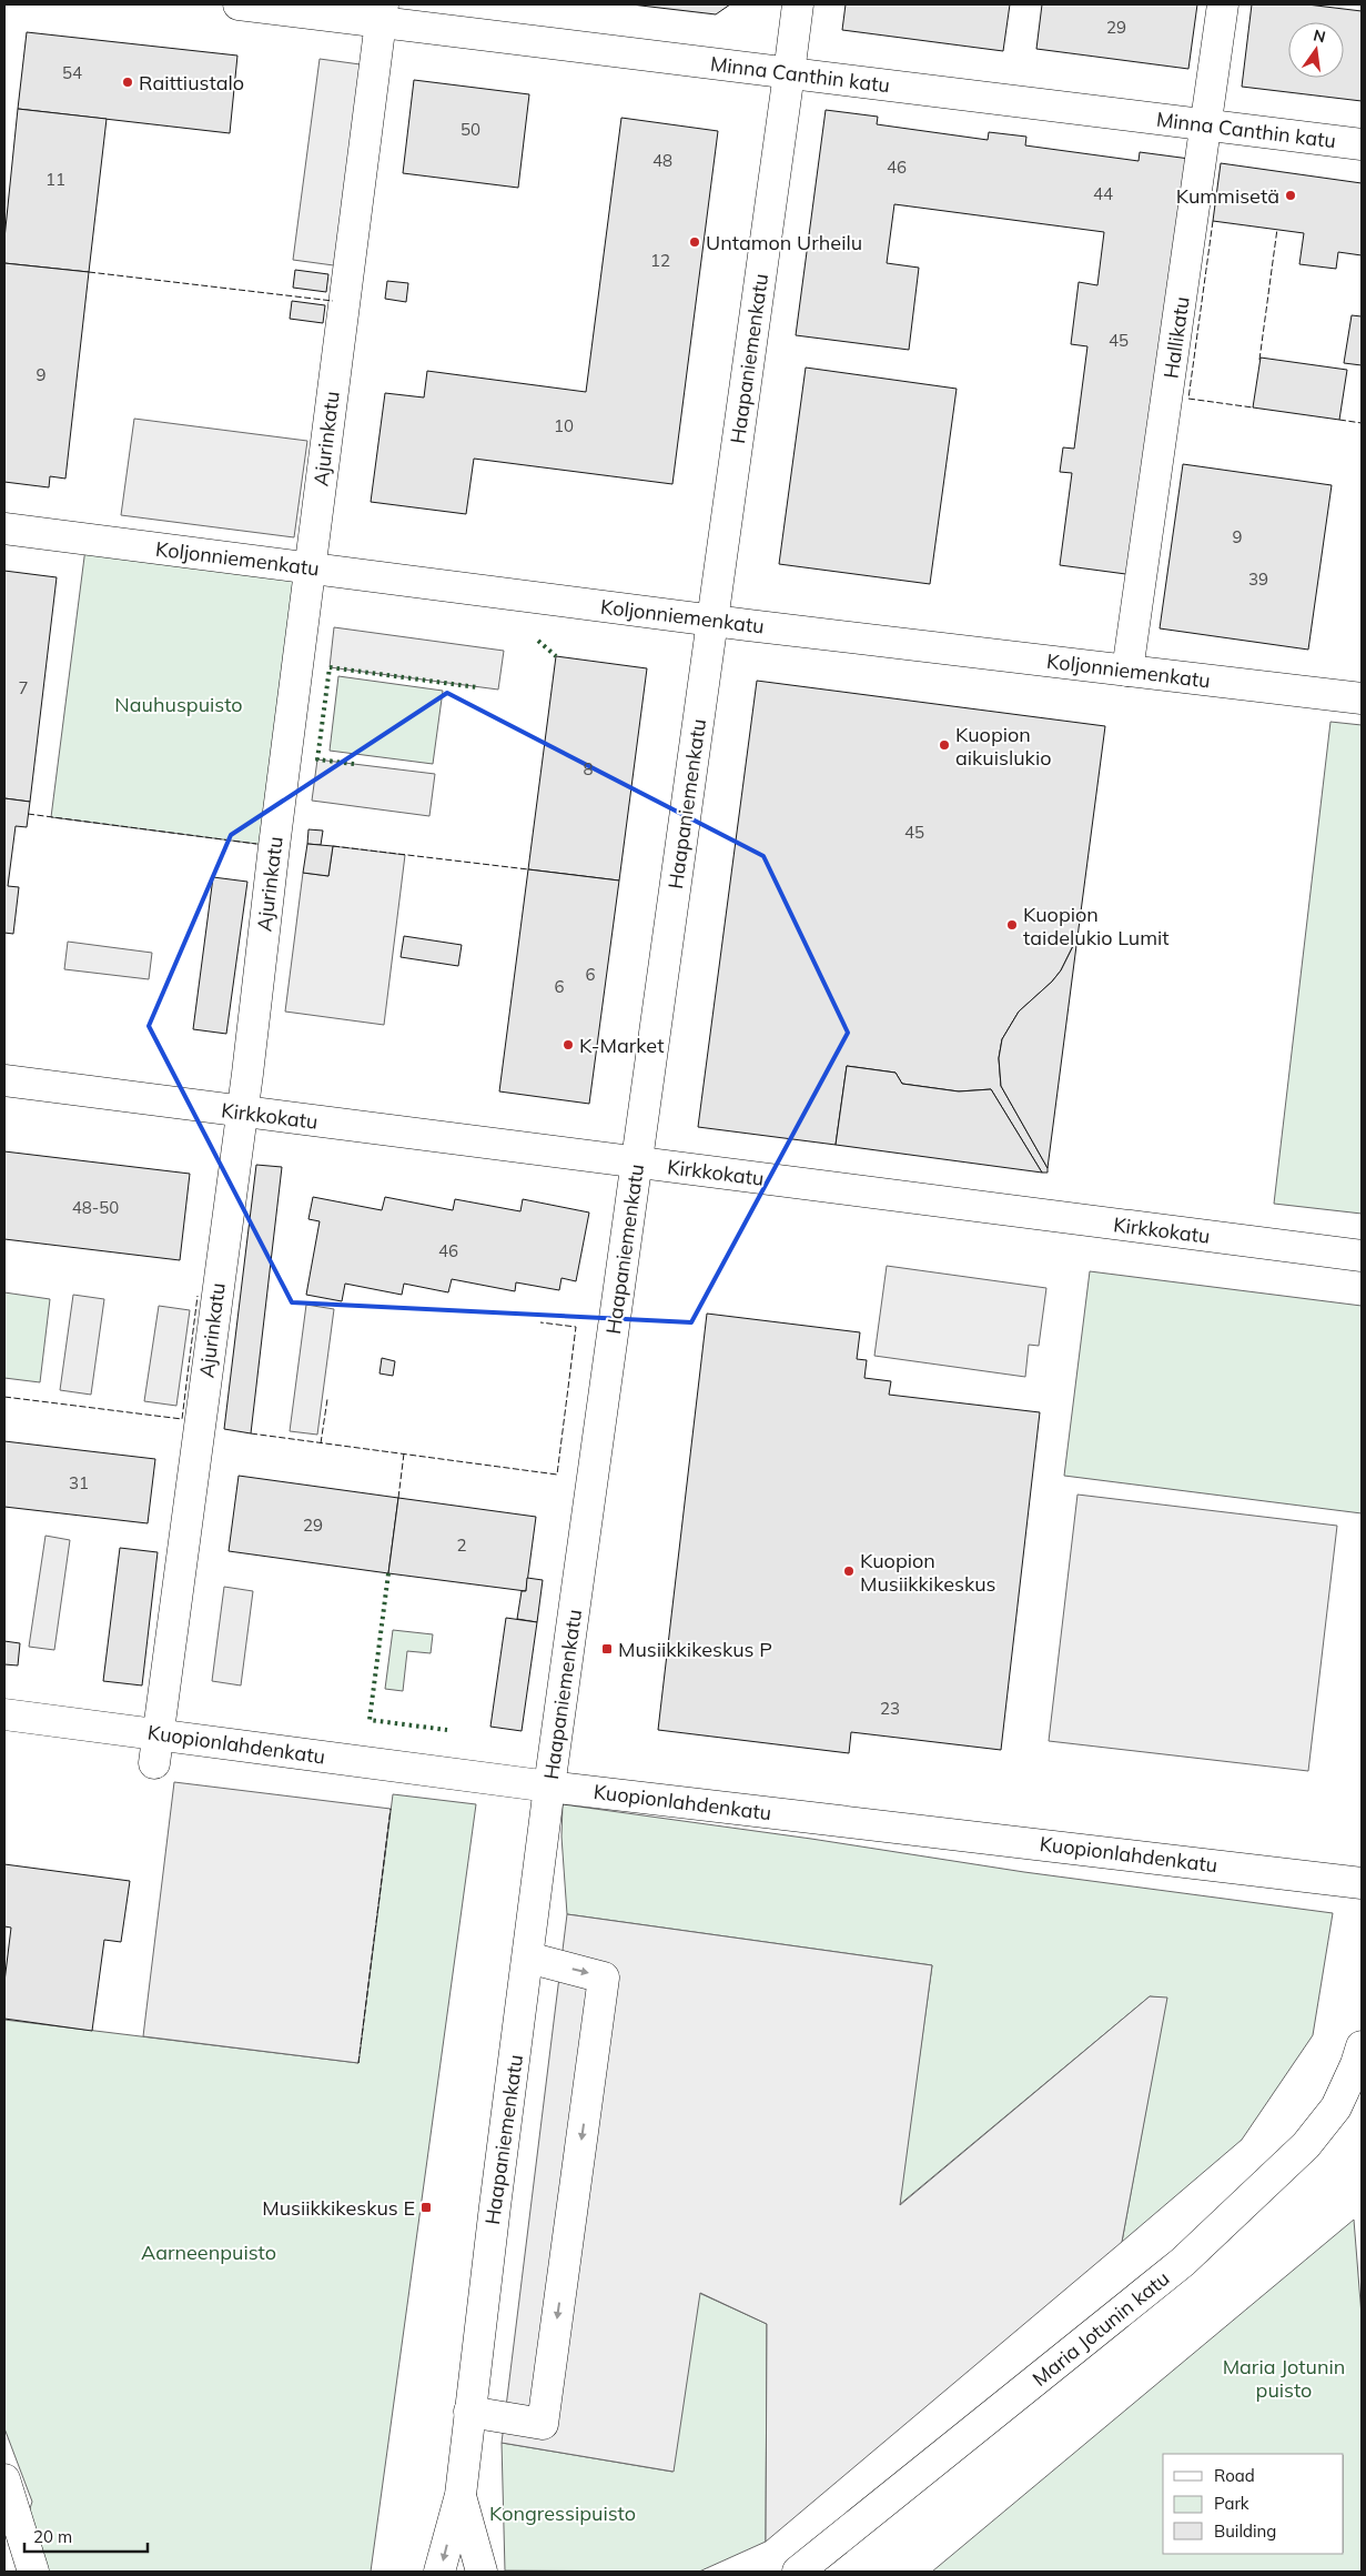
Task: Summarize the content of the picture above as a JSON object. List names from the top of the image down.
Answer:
{
  "streets": {
    "main road": [
      "Minna Canthin katu",
      "Hallikatu",
      "Haapaniemenkatu",
      "Ajurinkatu",
      "Koljonniemenkatu",
      "Kirkkokatu",
      "Kuopionlahdenkatu",
      "Maria Jotunin katu"
    ]
  },
  "crossings": [
    ["Minna Canthin katu", "Hallikatu"],
    ["Minna Canthin katu", "Haapaniemenkatu"],
    ["Minna Canthin katu", "Ajurinkatu"],
    ["Hallikatu", "Koljonniemenkatu"],
    ["Haapaniemenkatu", "Koljonniemenkatu"],
    ["Haapaniemenkatu", "Kirkkokatu"],
    ["Haapaniemenkatu", "Kuopionlahdenkatu"],
    ["Ajurinkatu", "Koljonniemenkatu"],
    ["Ajurinkatu", "Kirkkokatu"],
    ["Ajurinkatu", "Kuopionlahdenkatu"]
  ],
  "parks": [
    "Nauhuspuisto",
    "Aarneenpuisto",
    "Maria Jotunin puisto",
    "Kongressipuisto"
  ],
  "places": {
    "other": [
      "Raittiustalo",
      "Kummisetä",
      "Untamon Urheilu",
      "Kuopion aikuislukio",
      "Kuopion taidelukio Lumit",
      "K-Market",
      "Kuopion Musiikkikeskus"
    ],
    "transit": ["Musiikkikeskus P", "Musiikkikeskus E"]
  },
  "house_numbers": [
    "29",
    "54",
    "50",
    "48",
    "46",
    "11",
    "44",
    "12",
    "45",
    "9",
    "10",
    "9",
    "39",
    "7",
    "8",
    "45",
    "6",
    "6",
    "48-50",
    "46",
    "31",
    "29",
    "2",
    "23"
  ],
  "legend": ["Road", "Park", "Building"],
  "scale_bar": "20 m",
  "north": "top"
}
